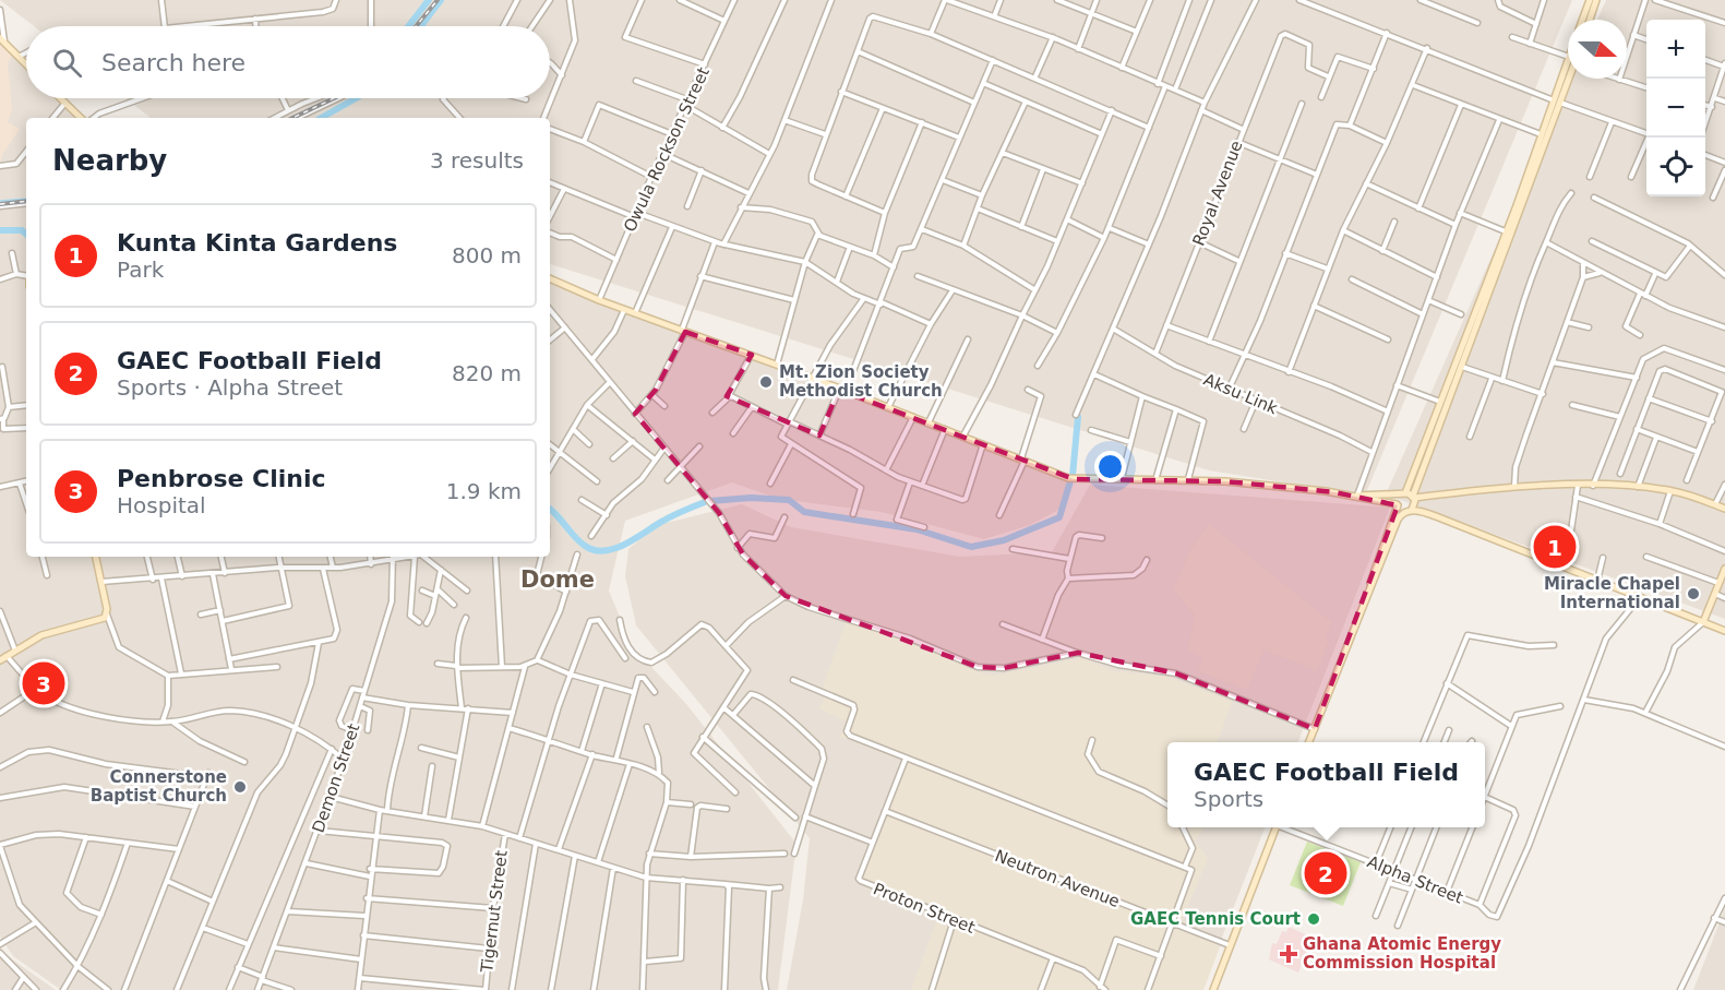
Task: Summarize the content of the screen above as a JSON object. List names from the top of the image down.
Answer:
{
  "streets": {
    "street": [
      "Owula Rockson Street",
      "Royal Avenue",
      "Aksu Link",
      "Demon Street",
      "Neutron Avenue",
      "Alpha Street",
      "Proton Street",
      "Tigernut Street"
    ]
  },
  "crossings": [
    ["Royal Avenue", "Aksu Link"],
    ["Neutron Avenue", "Proton Street"]
  ],
  "districts": ["Dome"],
  "places": {
    "other": [
      "Mt. Zion Society Methodist Church",
      "Miracle Chapel International",
      "Connerstone Baptist Church",
      "GAEC Tennis Court"
    ],
    "health": ["Ghana Atomic Energy Commission Hospital"]
  },
  "north": "right",
  "page": {
    "map_buttons": ["+", "−"],
    "search": "Search here",
    "heading": ["Nearby", "3 results"],
    "list": [
      {
        "mark": "1",
        "name": "Kunta Kinta Gardens",
        "note": "Park",
        "value": "800 m"
      },
      {
        "mark": "2",
        "name": "GAEC Football Field",
        "note": "Sports · Alpha Street",
        "value": "820 m"
      },
      {
        "mark": "3",
        "name": "Penbrose Clinic",
        "note": "Hospital",
        "value": "1.9 km"
      }
    ],
    "pins": ["1", "3", "2"],
    "popup": ["GAEC Football Field", "Sports"]
  }
}
